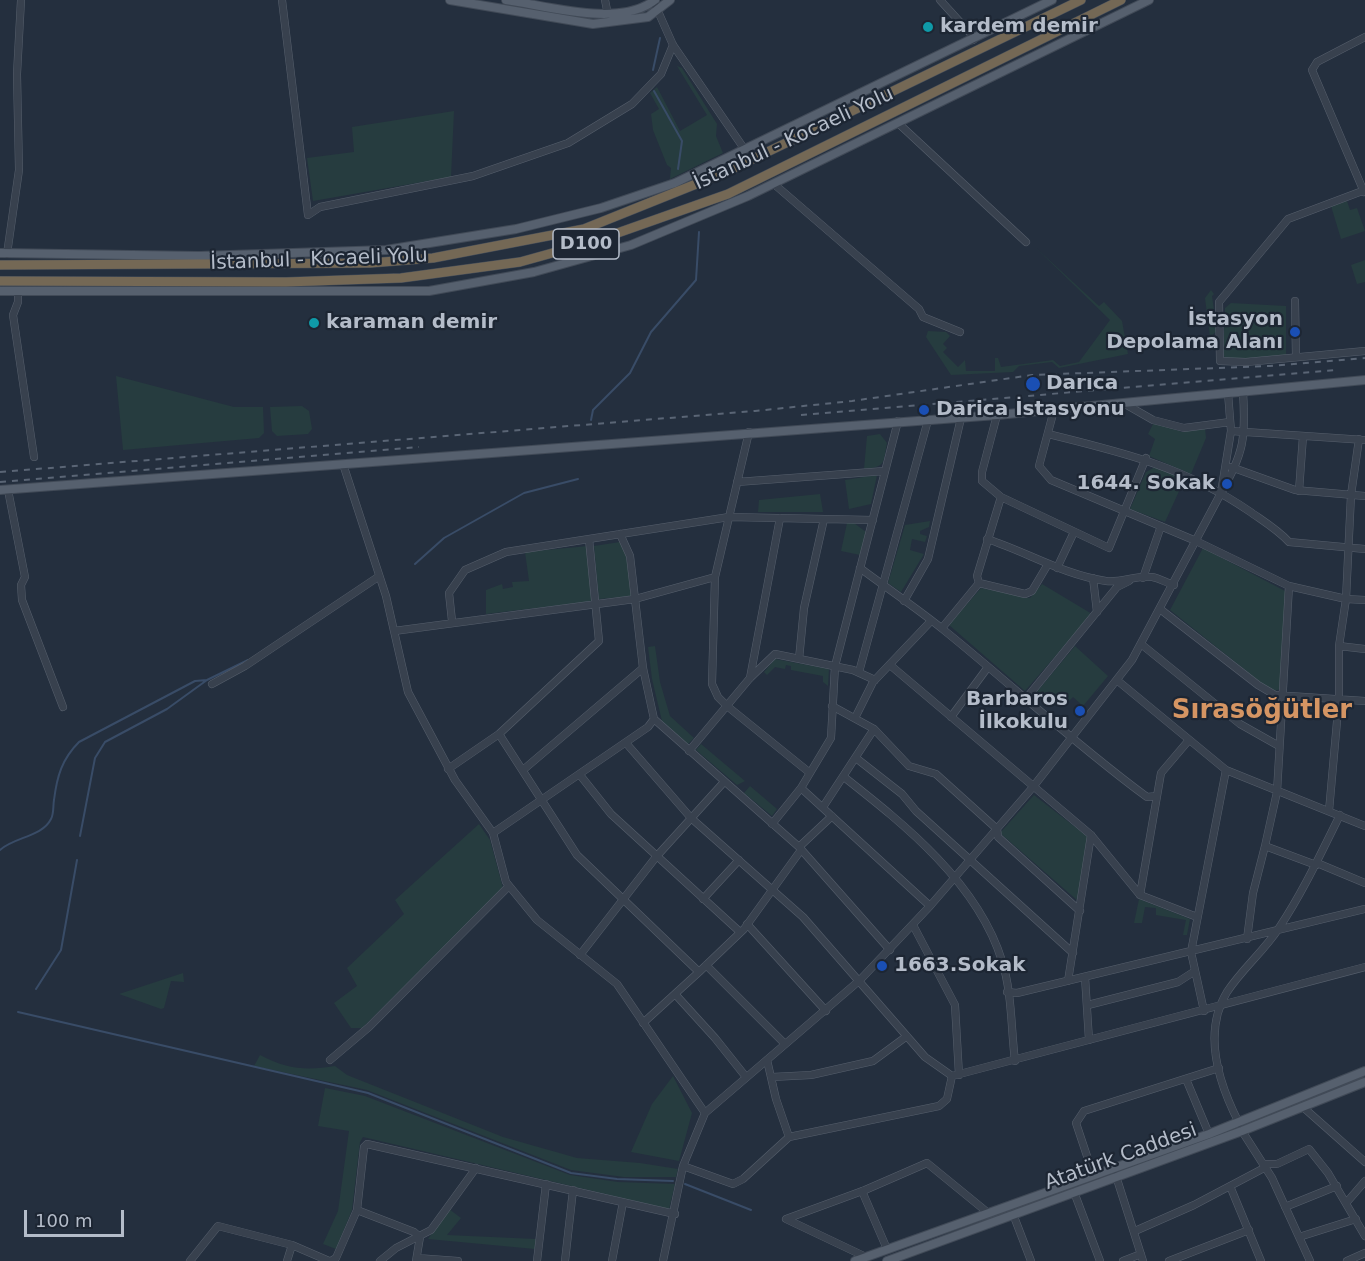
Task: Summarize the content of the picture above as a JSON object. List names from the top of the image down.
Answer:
{
  "streets": {
    "highway": ["İstanbul - Kocaeli Yolu", "D100"],
    "main road": ["Atatürk Caddesi"]
  },
  "districts": ["Sırasöğütler"],
  "places": [
    "kardem demir",
    "karaman demir",
    "İstasyon Depolama Alanı",
    "Darıca",
    "Darica İstasyonu",
    "1644. Sokak",
    "Barbaros İlkokulu",
    "1663.Sokak"
  ],
  "scale_bar": "100 m"
}
